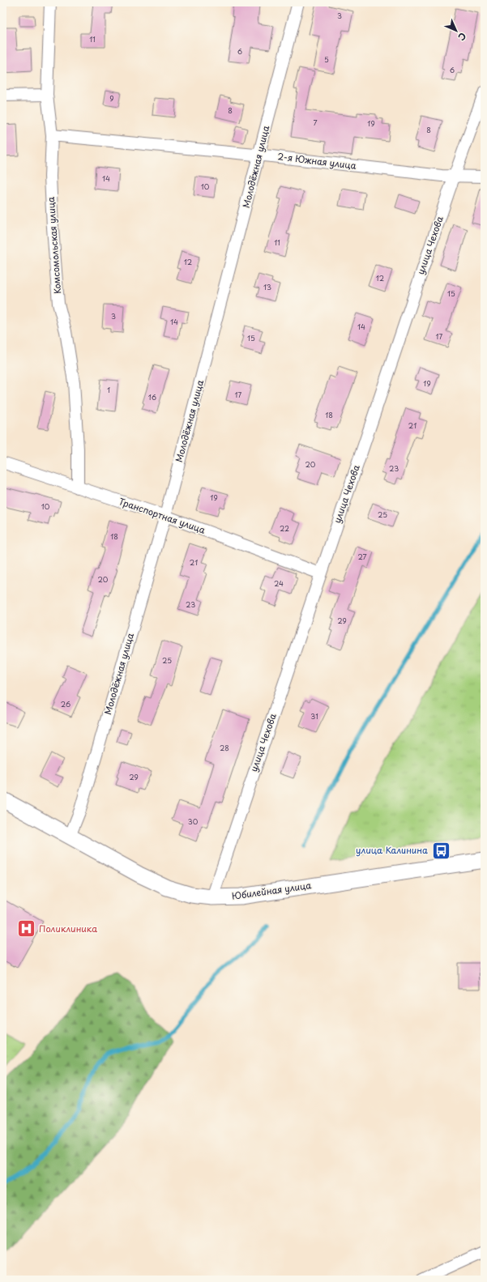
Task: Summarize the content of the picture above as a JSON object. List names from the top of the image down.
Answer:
{
  "streets": {
    "main road": ["Юбилейная улица"],
    "street": [
      "2-я Южная улица",
      "Молодёжная улица",
      "Комсомольская улица",
      "улица Чехова",
      "Транспортная улица"
    ]
  },
  "crossings": [
    ["2-я Южная улица", "Молодёжная улица"],
    ["2-я Южная улица", "Комсомольская улица"],
    ["2-я Южная улица", "улица Чехова"],
    ["Молодёжная улица", "Транспортная улица"],
    ["Молодёжная улица", "Юбилейная улица"],
    ["Комсомольская улица", "Транспортная улица"],
    ["улица Чехова", "Транспортная улица"],
    ["улица Чехова", "Юбилейная улица"]
  ],
  "places": {
    "bus stop": ["улица Калинина"],
    "hospital": ["Поликлиника"]
  },
  "house_numbers": [
    "3",
    "11",
    "6",
    "5",
    "6",
    "9",
    "8",
    "7",
    "19",
    "8",
    "14",
    "10",
    "11",
    "12",
    "12",
    "13",
    "15",
    "3",
    "14",
    "14",
    "17",
    "15",
    "19",
    "1",
    "17",
    "16",
    "18",
    "21",
    "20",
    "23",
    "19",
    "10",
    "25",
    "22",
    "18",
    "27",
    "21",
    "20",
    "24",
    "23",
    "29",
    "25",
    "26",
    "31",
    "28",
    "29",
    "30"
  ],
  "north": "bottom right"
}
